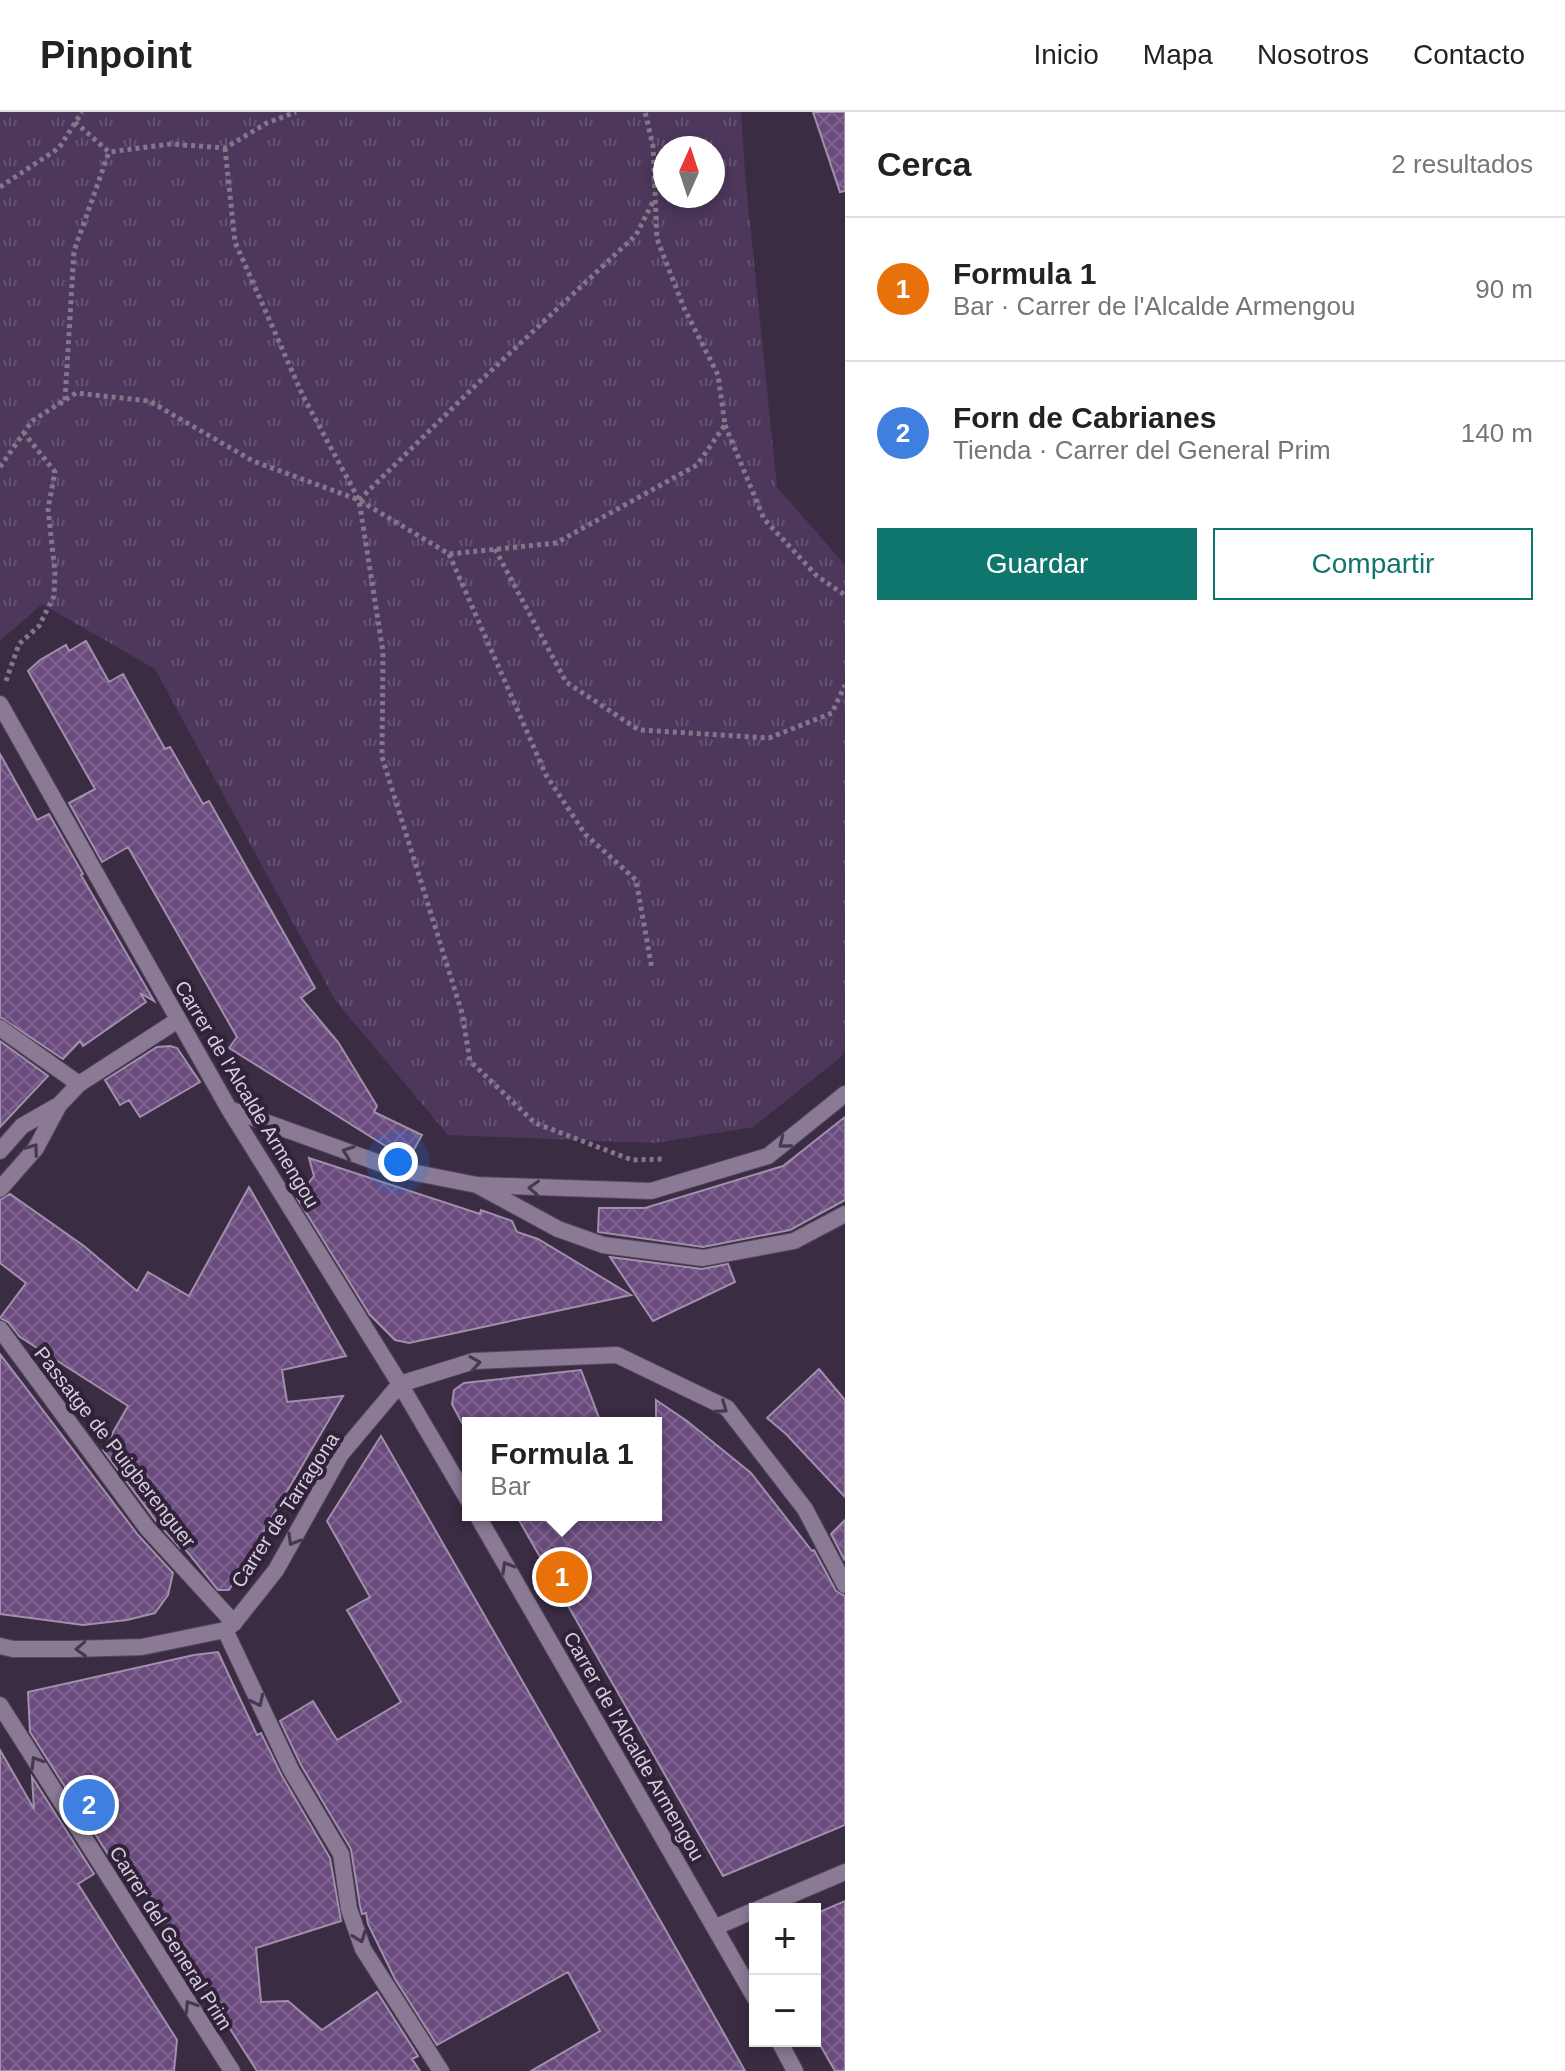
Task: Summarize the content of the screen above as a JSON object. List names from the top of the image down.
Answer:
{
  "streets": {
    "street": [
      "Carrer de l'Alcalde Armengou",
      "Passatge de Puigberenguer",
      "Carrer de Tarragona",
      "Carrer del General Prim"
    ]
  },
  "crossings": [
    ["Carrer de l'Alcalde Armengou", "Carrer de Tarragona"],
    ["Passatge de Puigberenguer", "Carrer de Tarragona"]
  ],
  "one_way": ["Passatge de Puigberenguer", "Carrer de Tarragona", "Carrer del General Prim"],
  "north": "top",
  "page": {
    "header": "Pinpoint",
    "nav": [
      "Inicio",
      "Mapa",
      "Nosotros",
      "Contacto"
    ],
    "heading": ["Cerca", "2 resultados"],
    "list": [
      {
        "mark": "1",
        "name": "Formula 1",
        "note": "Bar · Carrer de l'Alcalde Armengou",
        "value": "90 m"
      },
      {
        "mark": "2",
        "name": "Forn de Cabrianes",
        "note": "Tienda · Carrer del General Prim",
        "value": "140 m"
      }
    ],
    "buttons": ["Guardar", "Compartir"],
    "popup": ["Formula 1", "Bar"],
    "pins": ["1", "2"],
    "map_buttons": ["+", "−"]
  }
}
